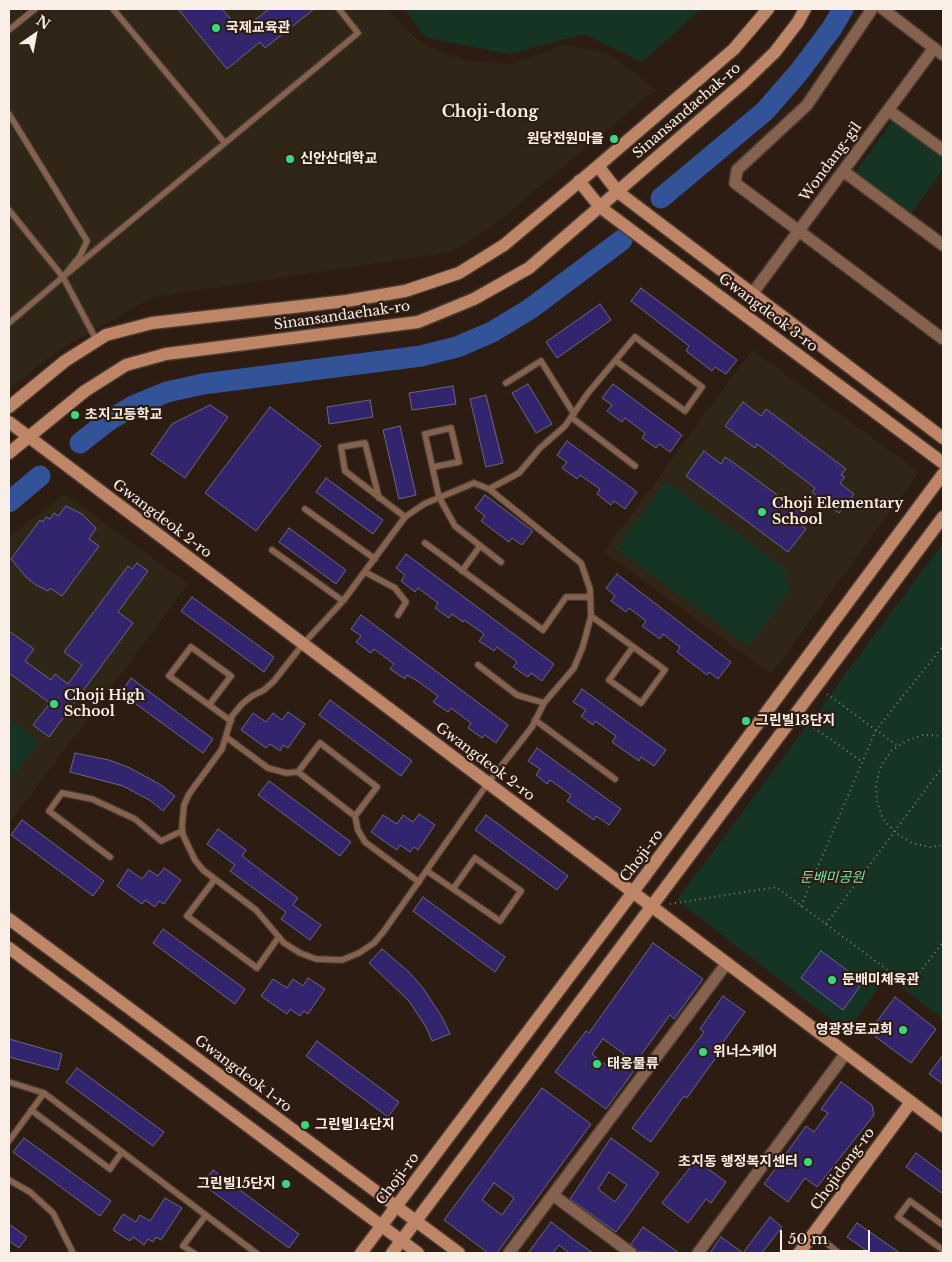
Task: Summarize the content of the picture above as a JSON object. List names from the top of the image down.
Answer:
{
  "streets": {
    "street": [
      "Sinansandaehak-ro",
      "Wondang-gil",
      "Gwangdeok 3-ro",
      "Gwangdeok 2-ro",
      "Choji-ro",
      "Gwangdeok 1-ro",
      "Chojidong-ro"
    ]
  },
  "crossings": [
    ["Sinansandaehak-ro", "Gwangdeok 3-ro"],
    ["Sinansandaehak-ro", "Gwangdeok 2-ro"],
    ["Wondang-gil", "Gwangdeok 3-ro"],
    ["Gwangdeok 2-ro", "Choji-ro"],
    ["Gwangdeok 2-ro", "Chojidong-ro"],
    ["Choji-ro", "Gwangdeok 1-ro"]
  ],
  "districts": ["Choji-dong"],
  "parks": ["둔배미공원"],
  "places": [
    "국제교육관",
    "원당전원마을",
    "신안산대학교",
    "초지고등학교",
    "Choji Elementary School",
    "Choji High School",
    "그린빌13단지",
    "둔배미체육관",
    "영광장로교회",
    "위너스케어",
    "태웅물류",
    "그린빌14단지",
    "초지동 행정복지센터",
    "그린빌15단지"
  ],
  "scale_bar": "50 m",
  "north": "top right"
}
